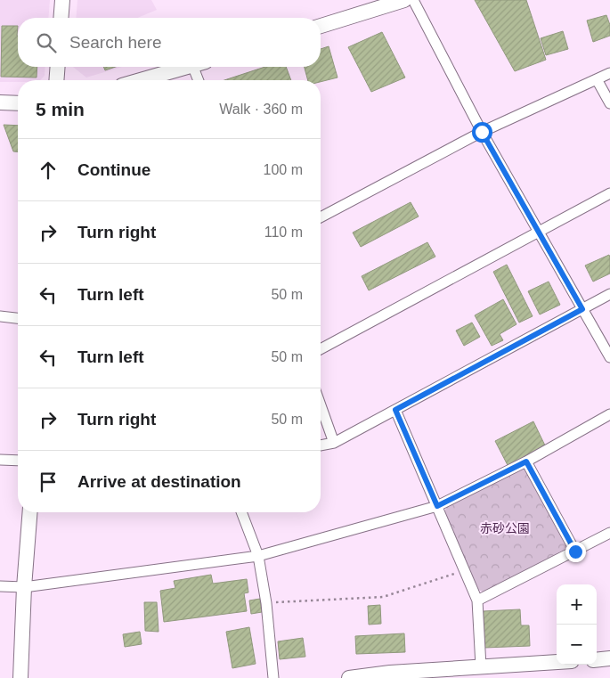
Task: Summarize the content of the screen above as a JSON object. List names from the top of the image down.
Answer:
{
  "parks": ["赤砂公園"],
  "page": {
    "search": "Search here",
    "heading": ["5 min", "Walk · 360 m"],
    "list": [
      ["Continue", "100 m"],
      ["Turn right", "110 m"],
      ["Turn left", "50 m"],
      ["Turn left", "50 m"],
      ["Turn right", "50 m"],
      "Arrive at destination"
    ],
    "map_buttons": ["+", "−"]
  }
}
